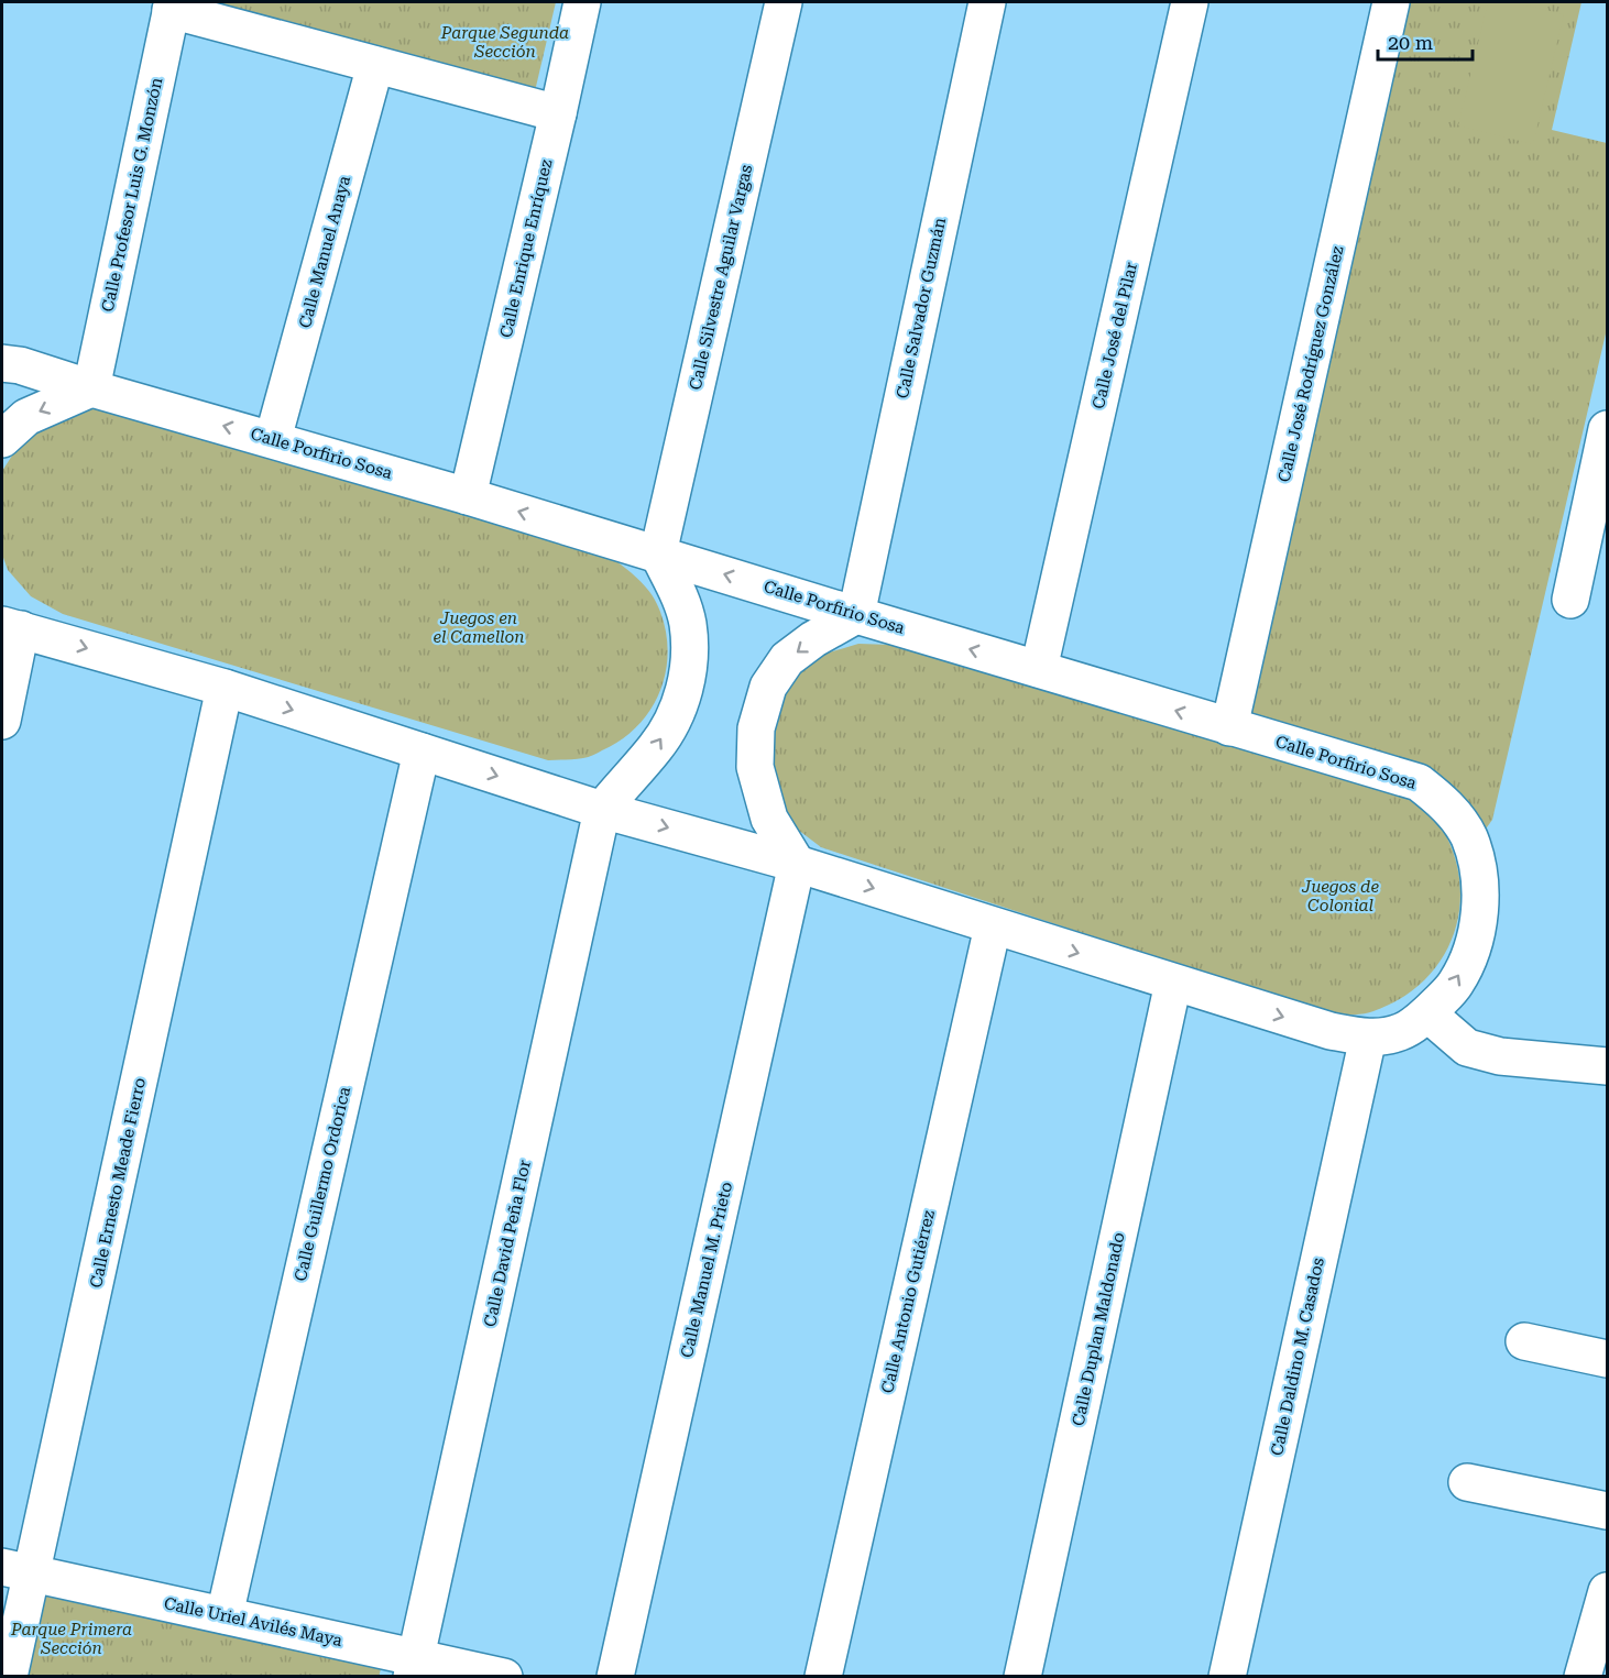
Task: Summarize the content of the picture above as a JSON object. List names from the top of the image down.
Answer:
{
  "streets": {
    "street": [
      "Calle Profesor Luis G. Monzón",
      "Calle Enrique Enríquez",
      "Calle Manuel Anaya",
      "Calle Silvestre Aguilar Vargas",
      "Calle Salvador Guzmán",
      "Calle José del Pilar",
      "Calle José Rodríguez González",
      "Calle Porfirio Sosa",
      "Calle Ernesto Meade Fierro",
      "Calle Guillermo Ordorica",
      "Calle David Peña Flor",
      "Calle Manuel M. Prieto",
      "Calle Antonio Gutiérrez",
      "Calle Duplan Maldonado",
      "Calle Daldino M. Casados",
      "Calle Uriel Avilés Maya"
    ]
  },
  "crossings": [
    ["Calle Profesor Luis G. Monzón", "Calle Porfirio Sosa"],
    ["Calle Enrique Enríquez", "Calle Porfirio Sosa"],
    ["Calle Manuel Anaya", "Calle Porfirio Sosa"],
    ["Calle Silvestre Aguilar Vargas", "Calle Porfirio Sosa"],
    ["Calle Salvador Guzmán", "Calle Porfirio Sosa"],
    ["Calle José del Pilar", "Calle Porfirio Sosa"],
    ["Calle José Rodríguez González", "Calle Porfirio Sosa"],
    ["Calle Porfirio Sosa", "Calle Ernesto Meade Fierro"],
    ["Calle Porfirio Sosa", "Calle Guillermo Ordorica"],
    ["Calle Porfirio Sosa", "Calle David Peña Flor"],
    ["Calle Porfirio Sosa", "Calle Manuel M. Prieto"],
    ["Calle Porfirio Sosa", "Calle Antonio Gutiérrez"],
    ["Calle Porfirio Sosa", "Calle Duplan Maldonado"],
    ["Calle Porfirio Sosa", "Calle Daldino M. Casados"],
    ["Calle Ernesto Meade Fierro", "Calle Uriel Avilés Maya"],
    ["Calle Guillermo Ordorica", "Calle Uriel Avilés Maya"],
    ["Calle David Peña Flor", "Calle Uriel Avilés Maya"]
  ],
  "parks": [
    "Parque Segunda Sección",
    "Juegos en el Camellon",
    "Juegos de Colonial",
    "Parque Primera Sección"
  ],
  "scale_bar": "20 m"
}
